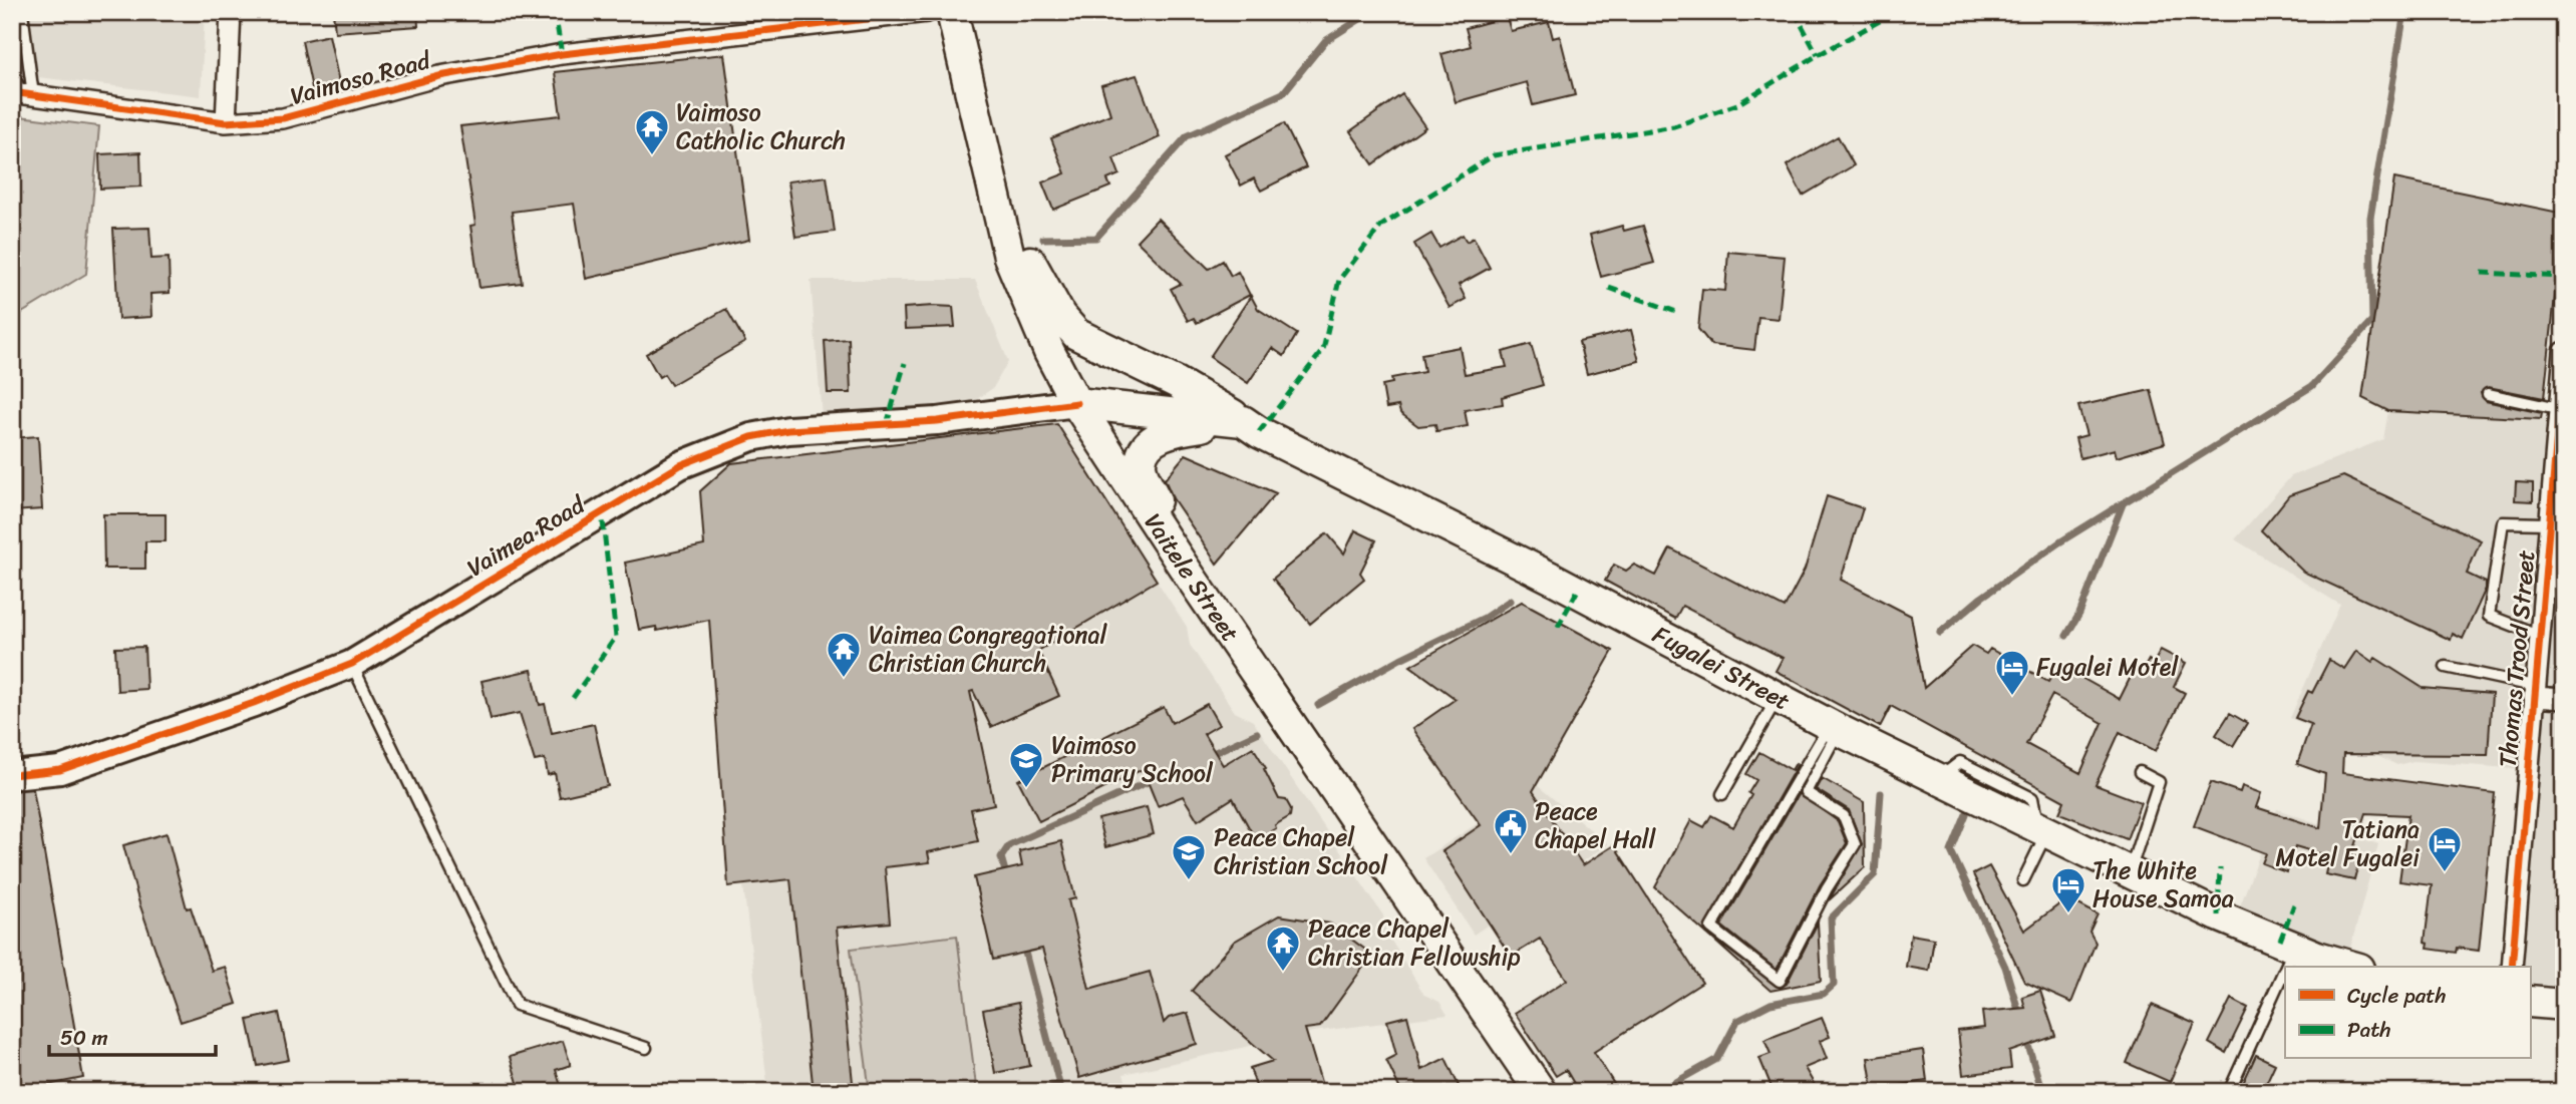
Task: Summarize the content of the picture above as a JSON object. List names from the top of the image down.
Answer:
{
  "streets": {
    "main road": ["Vaitele Street", "Fugalei Street"],
    "street": ["Vaimoso Road", "Vaimea Road", "Thomas Trood Street"]
  },
  "crossings": [
    ["Vaimea Road", "Vaitele Street"],
    ["Vaimea Road", "Fugalei Street"],
    ["Vaitele Street", "Fugalei Street"]
  ],
  "places": {
    "temple": ["Vaimoso Catholic Church", "Vaimea Congregational Christian Church", "Peace Chapel Christian Fellowship"],
    "hotel": ["Fugalei Motel", "Tatiana Motel Fugalei", "The White House Samoa"],
    "school or university": ["Vaimoso Primary School", "Peace Chapel Christian School"],
    "public building": ["Peace Chapel Hall"]
  },
  "legend": ["Cycle path", "Path"],
  "scale_bar": "50 m"
}
